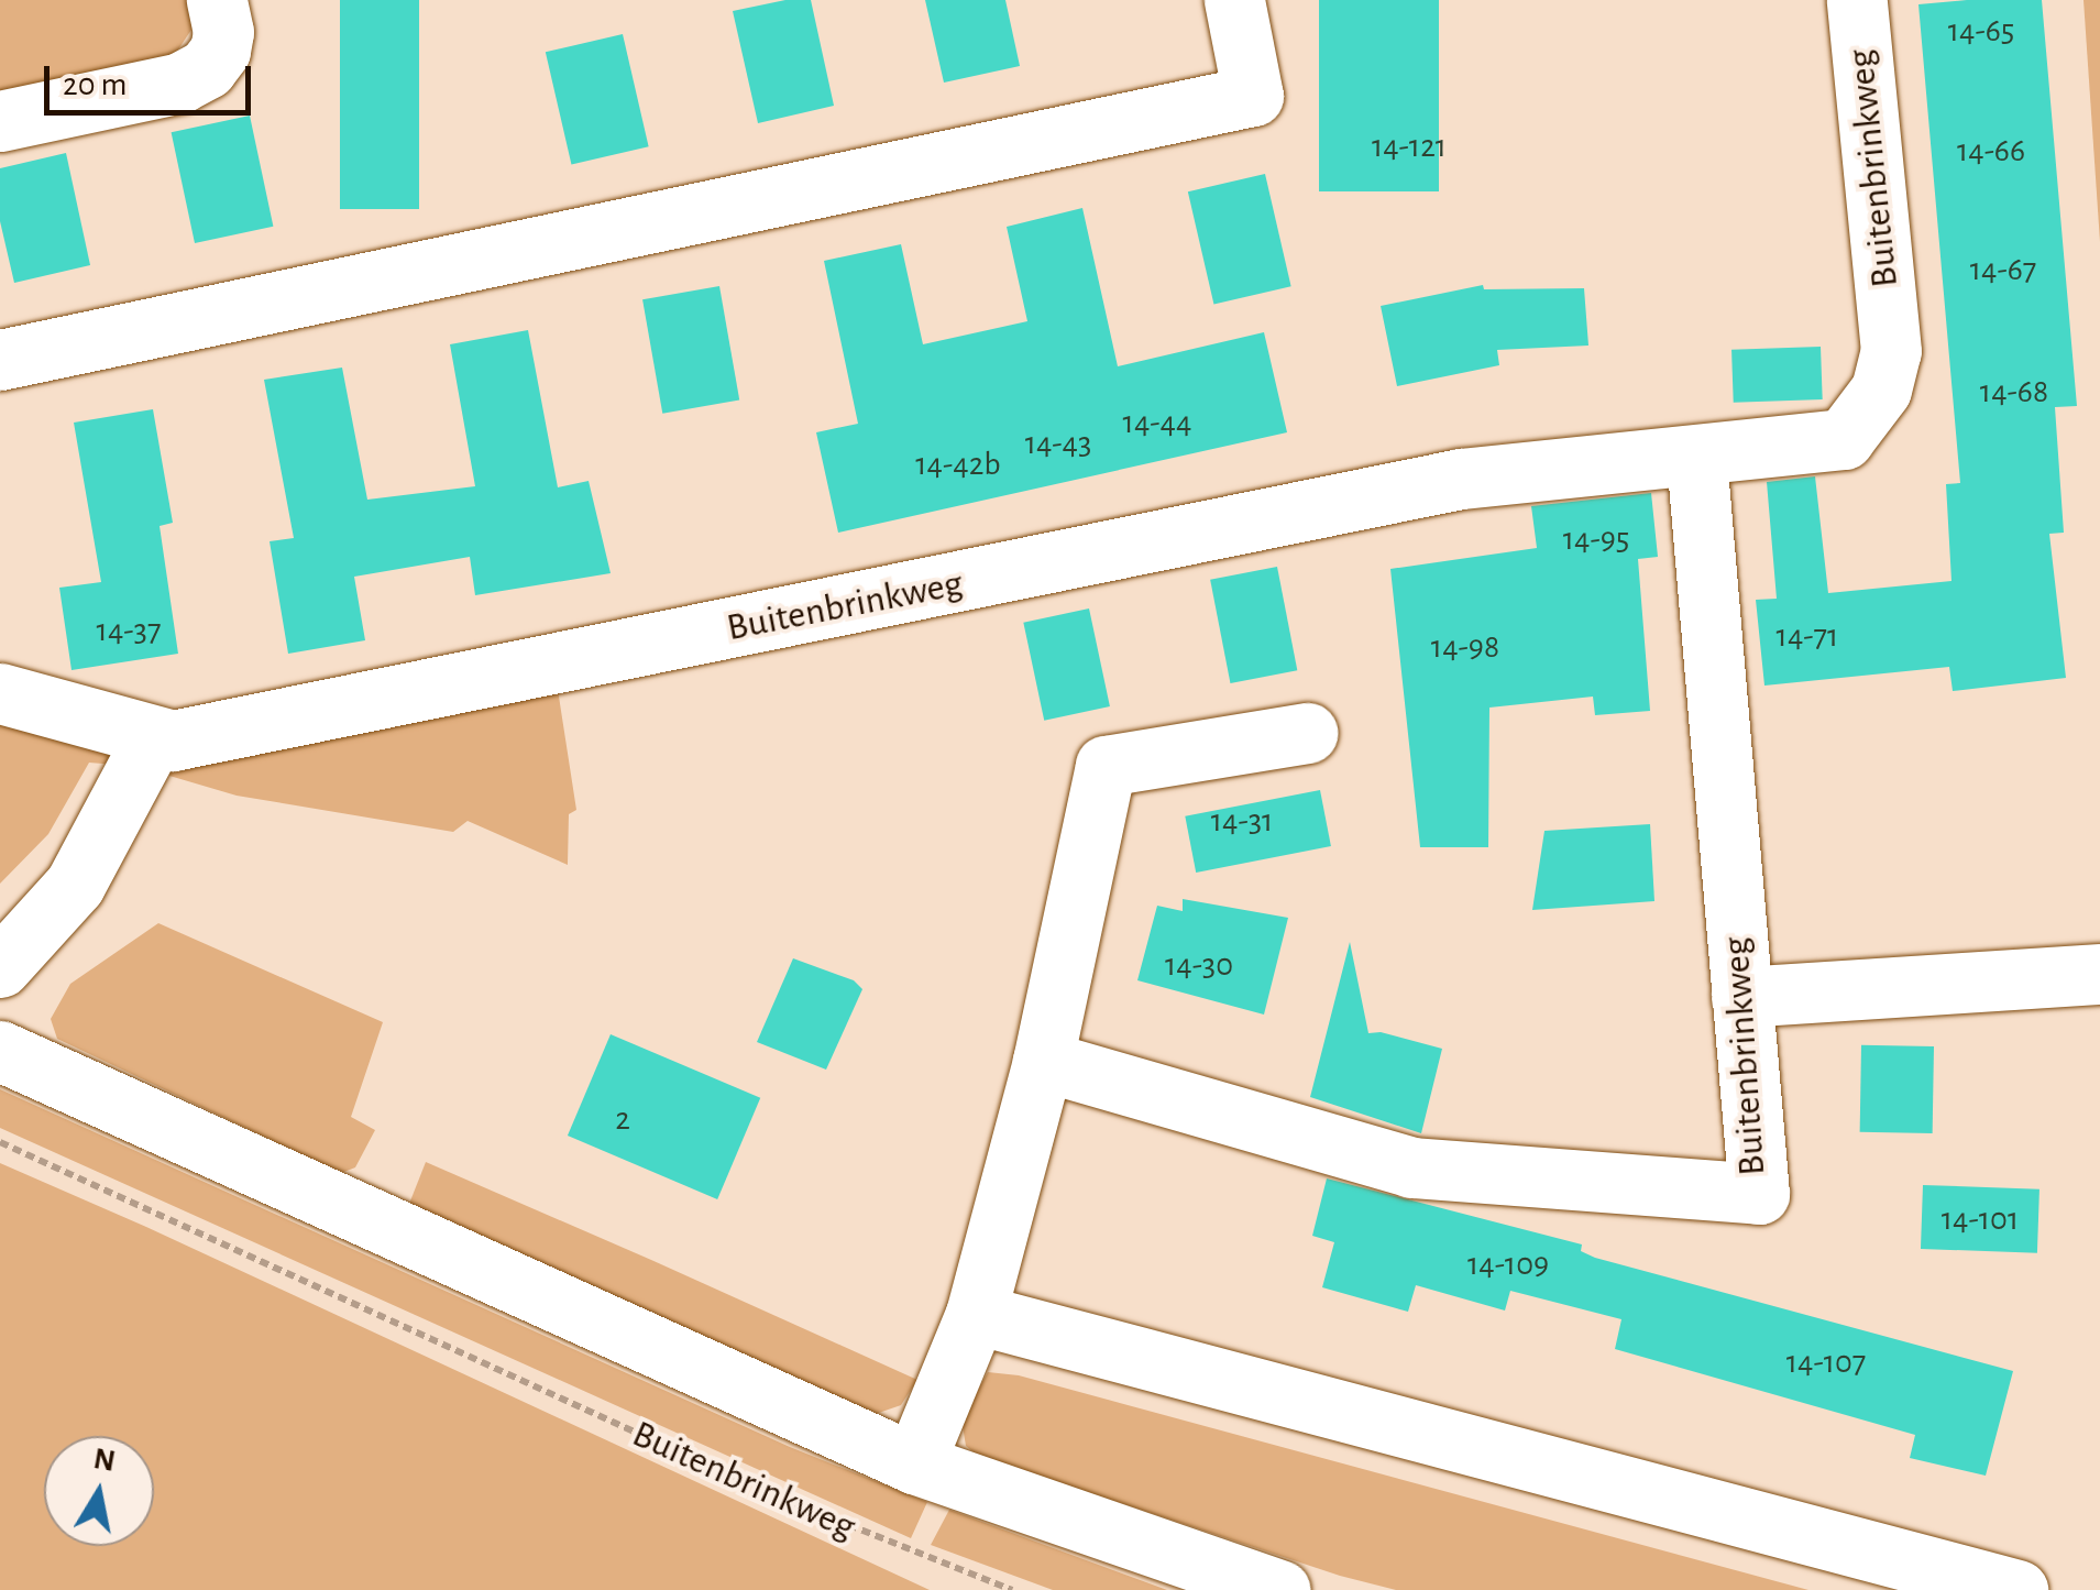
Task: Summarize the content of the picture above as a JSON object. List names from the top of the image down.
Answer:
{
  "streets": {
    "main road": ["Buitenbrinkweg"]
  },
  "house_numbers": [
    "14-65",
    "14-121",
    "14-66",
    "14-67",
    "14-68",
    "14-44",
    "14-43",
    "14-42b",
    "14-95",
    "14-37",
    "14-71",
    "14-98",
    "14-31",
    "14-30",
    "2",
    "14-101",
    "14-109",
    "14-107"
  ],
  "scale_bar": "20 m",
  "north": "top"
}
